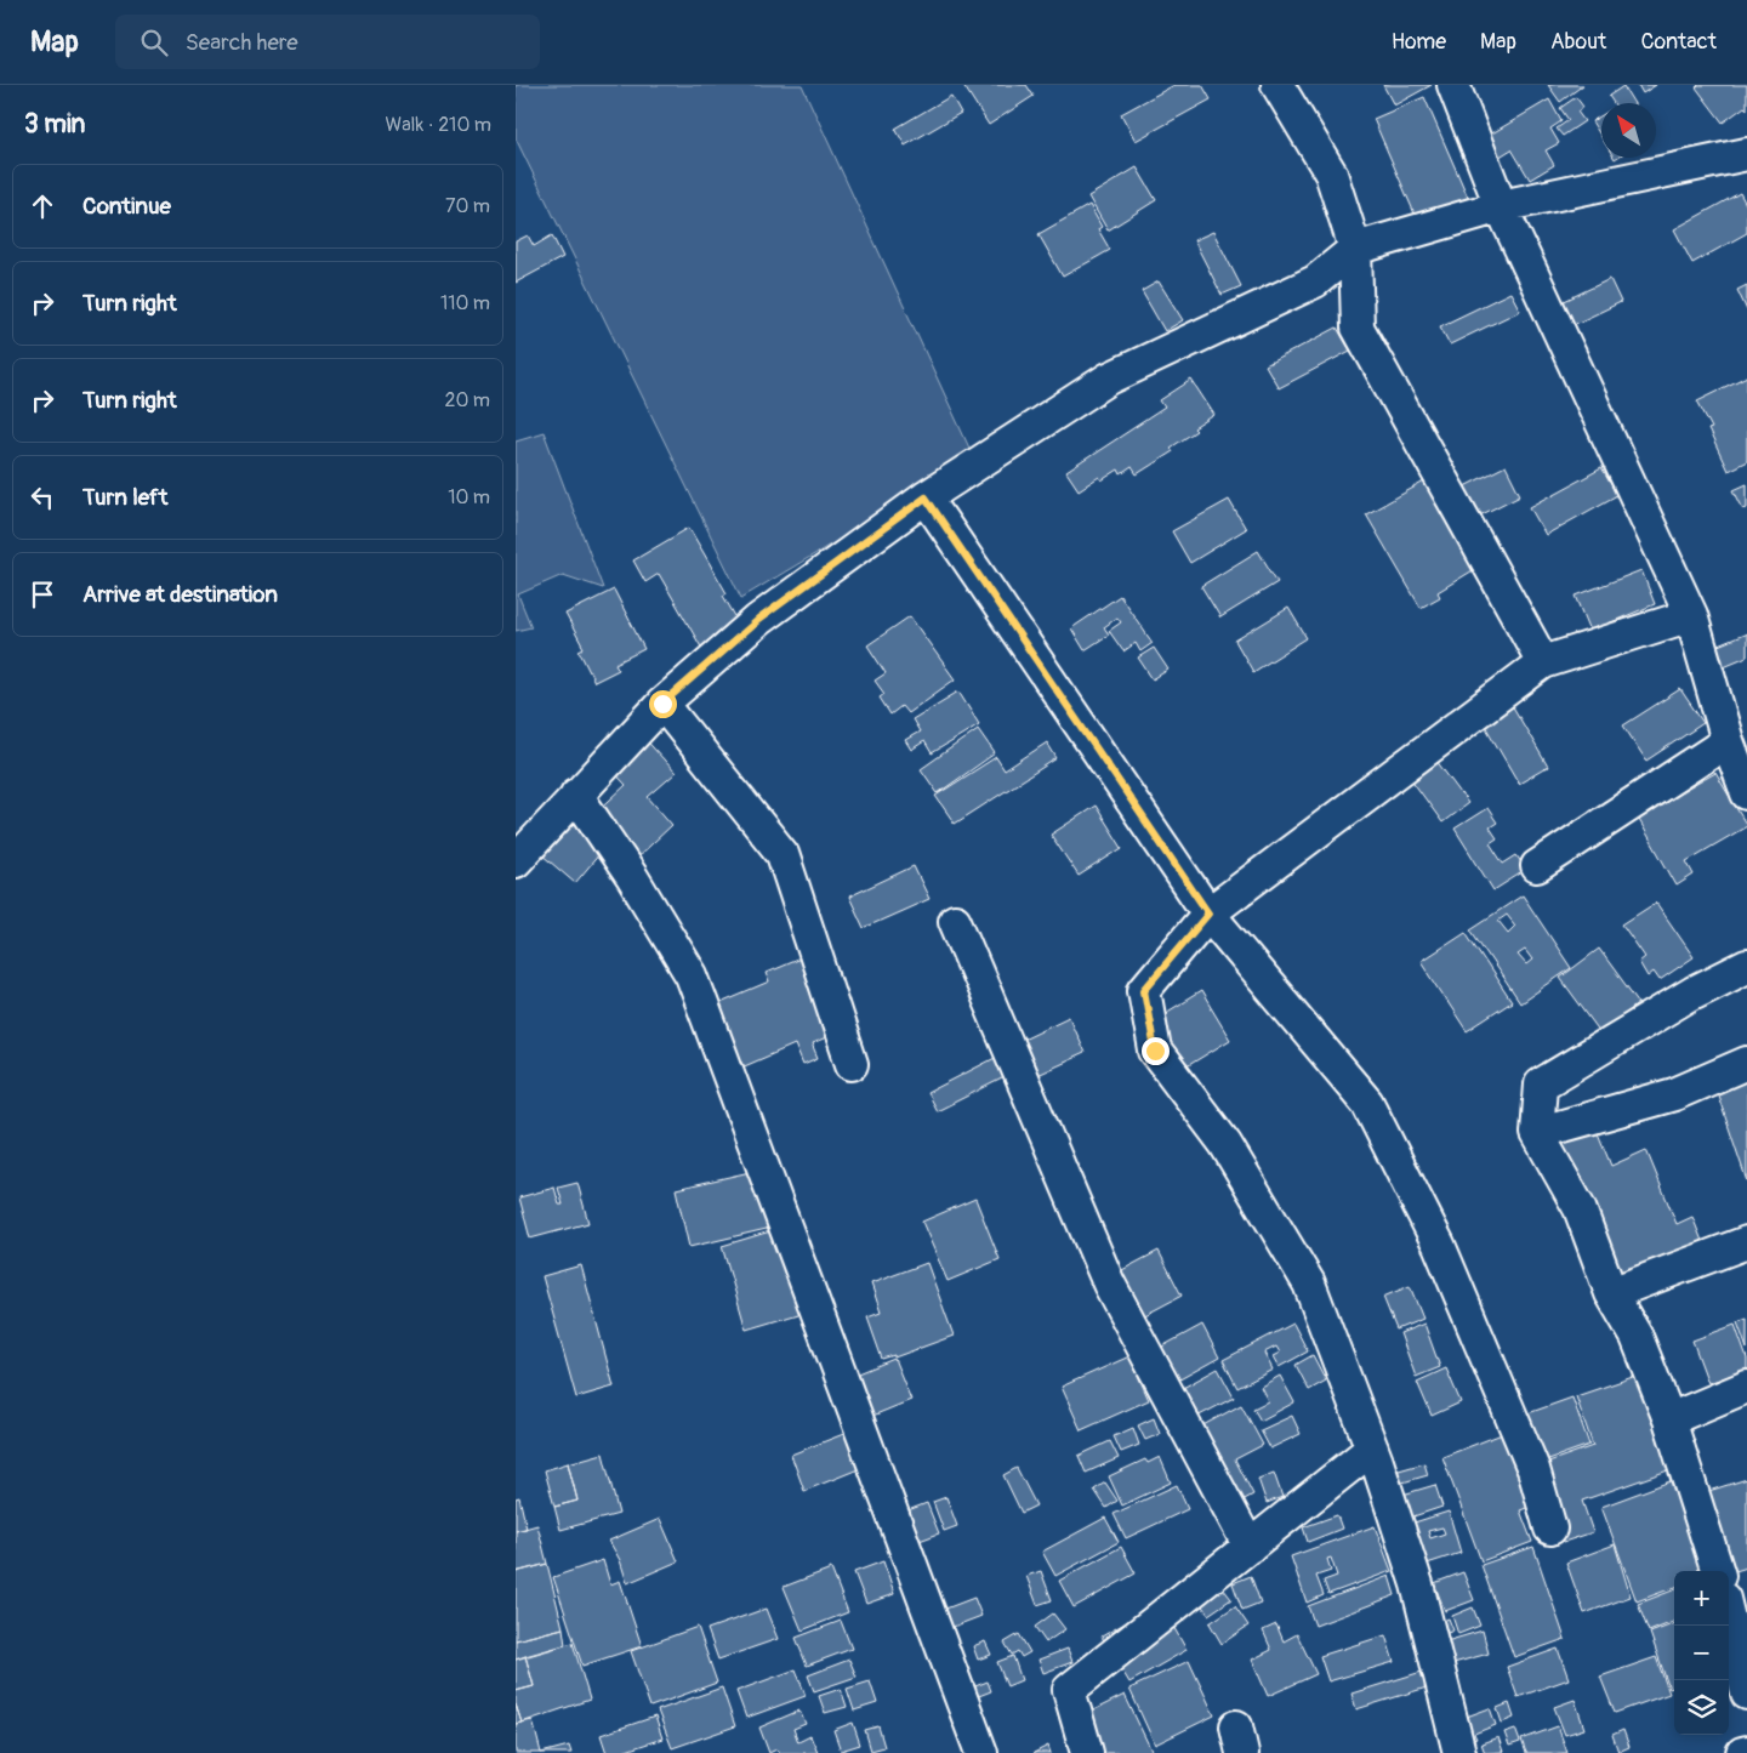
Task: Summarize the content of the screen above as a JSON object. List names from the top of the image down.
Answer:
{
  "north": "top left",
  "page": {
    "header": "Map",
    "search": "Search here",
    "nav": [
      "Home",
      "Map",
      "About",
      "Contact"
    ],
    "heading": ["3 min", "Walk · 210 m"],
    "list": [
      ["Continue", "70 m"],
      ["Turn right", "110 m"],
      ["Turn right", "20 m"],
      ["Turn left", "10 m"],
      "Arrive at destination"
    ],
    "map_buttons": ["+", "−"]
  }
}
